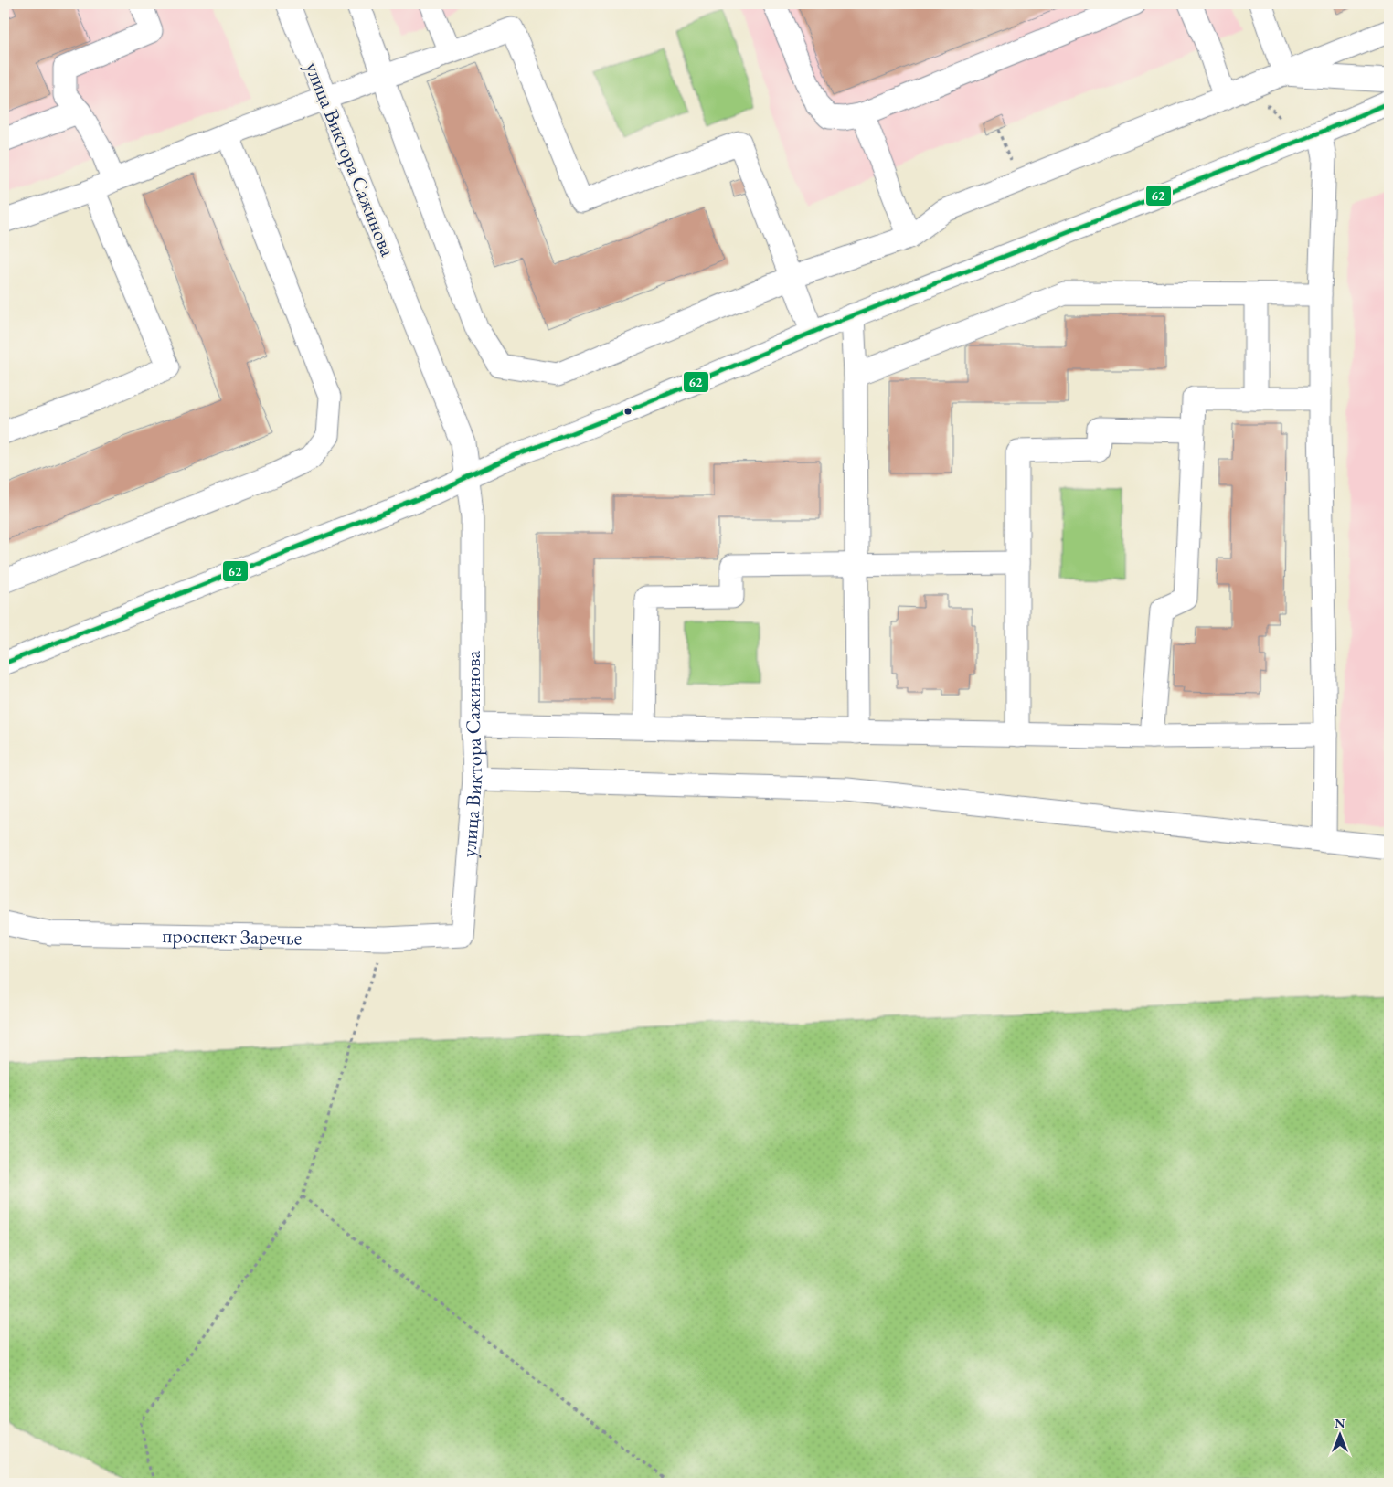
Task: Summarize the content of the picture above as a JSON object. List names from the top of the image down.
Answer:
{
  "streets": {
    "street": ["улица Виктора Сажинова", "проспект Заречье"]
  },
  "crossings": [
    ["улица Виктора Сажинова", "проспект Заречье"]
  ],
  "lines": ["transit line 62"],
  "north": "top"
}
